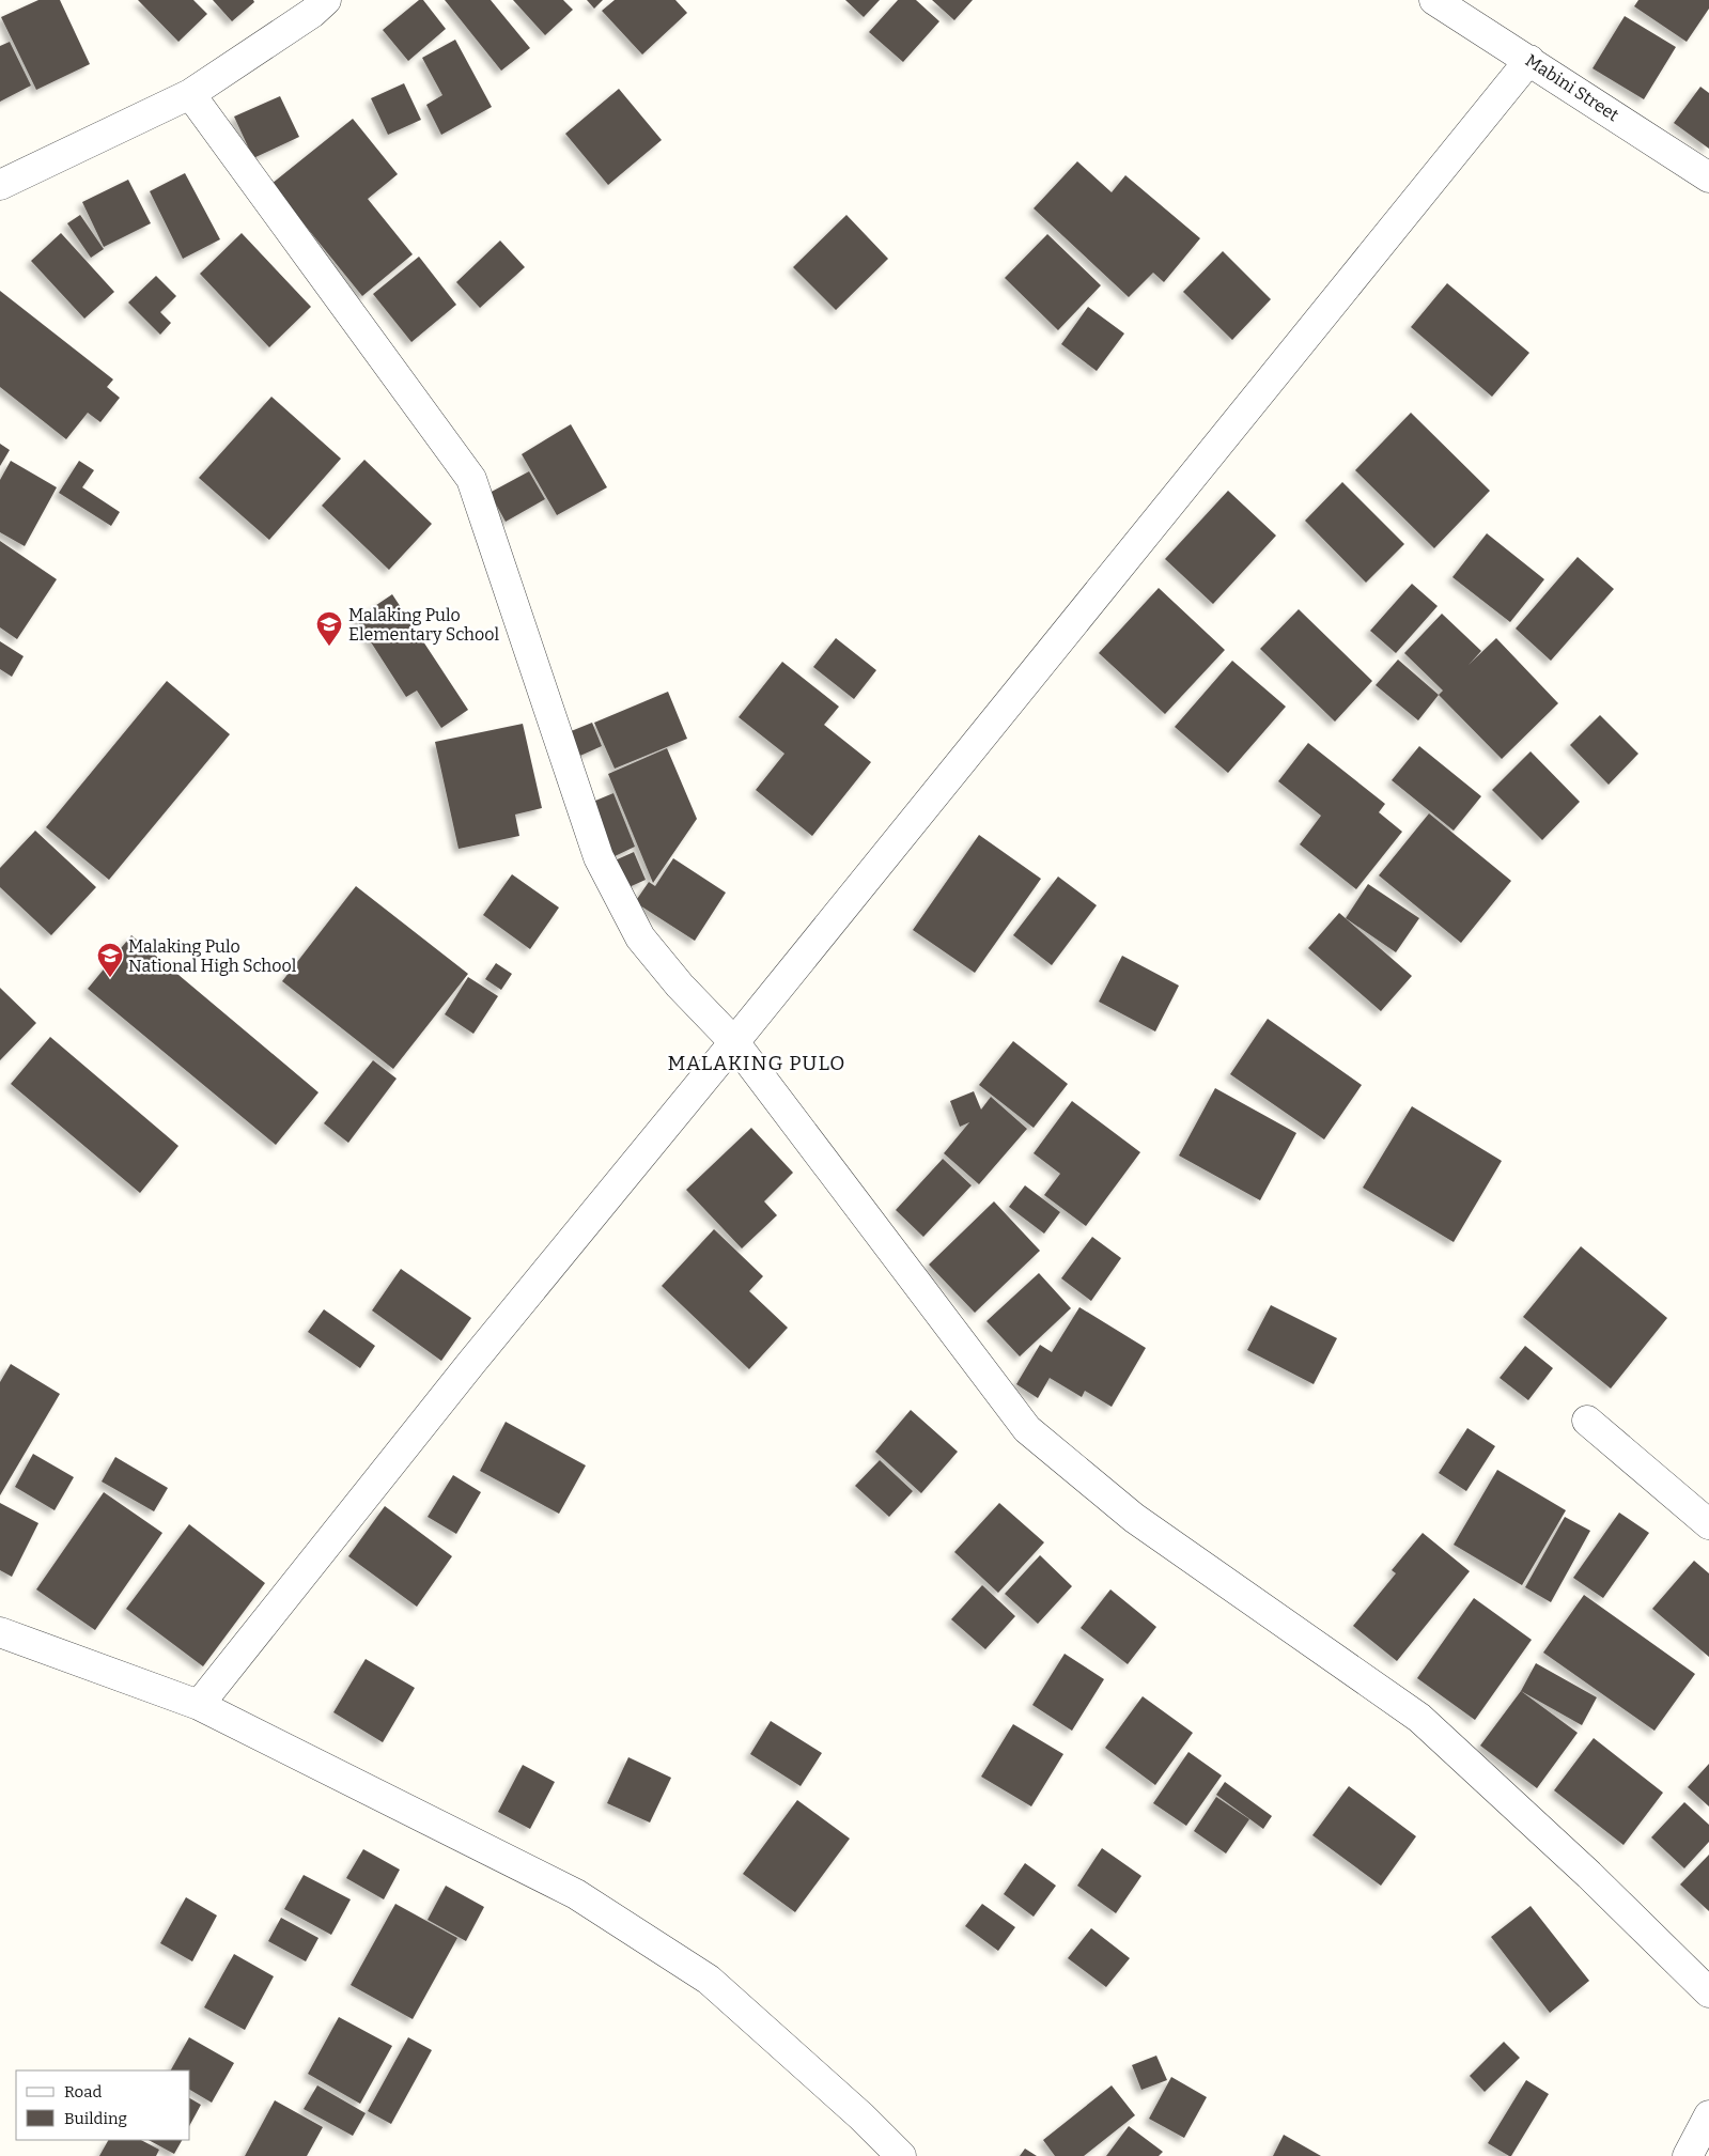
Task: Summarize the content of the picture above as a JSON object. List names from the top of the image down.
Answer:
{
  "streets": {
    "street": ["Mabini Street"]
  },
  "districts": ["MALAKING PULO"],
  "places": {
    "school or university": ["Malaking Pulo Elementary School", "Malaking Pulo National High School"]
  },
  "legend": ["Road", "Building"]
}
